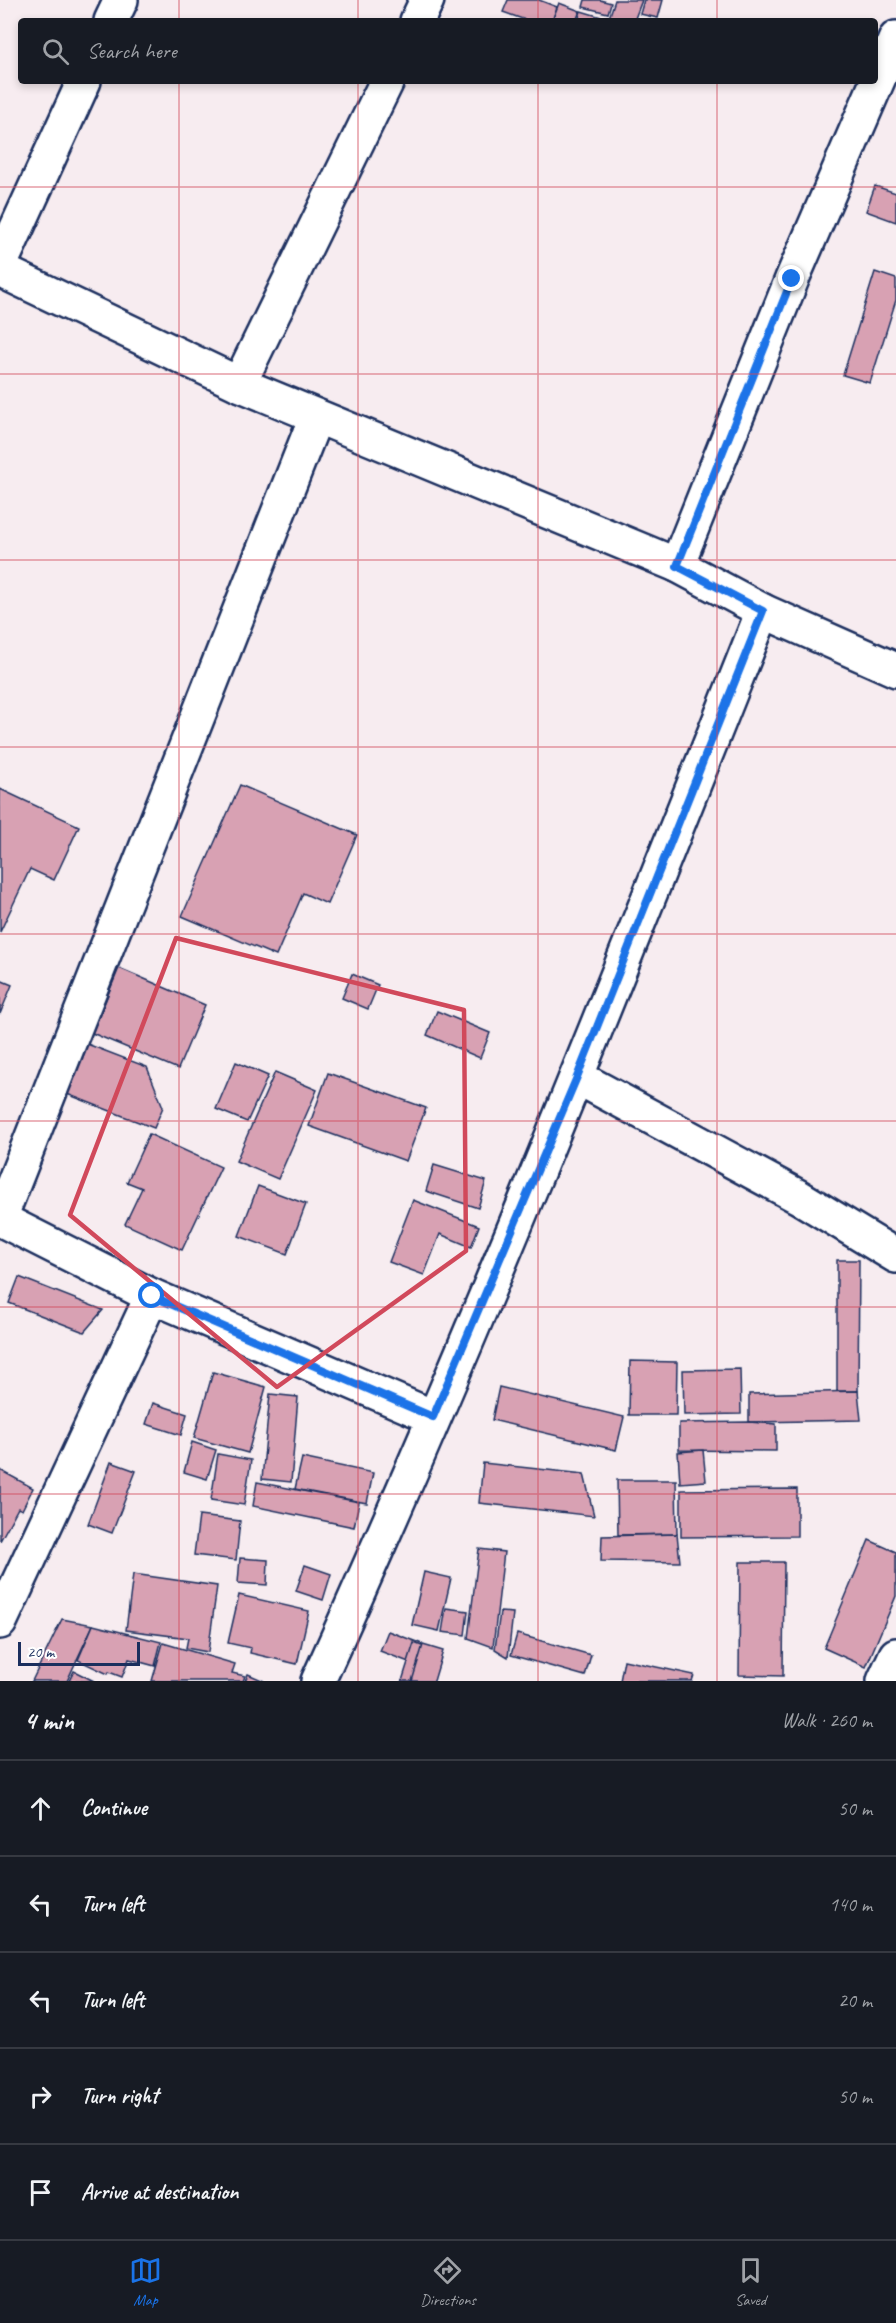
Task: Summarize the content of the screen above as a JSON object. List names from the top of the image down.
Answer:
{
  "scale_bar": "20 m",
  "page": {
    "search": "Search here",
    "scale": "20 m",
    "heading": ["4 min", "Walk · 260 m"],
    "list": [
      ["Continue", "50 m"],
      ["Turn left", "140 m"],
      ["Turn left", "20 m"],
      ["Turn right", "50 m"],
      "Arrive at destination"
    ],
    "nav": ["Map", "Directions", "Saved"]
  }
}
